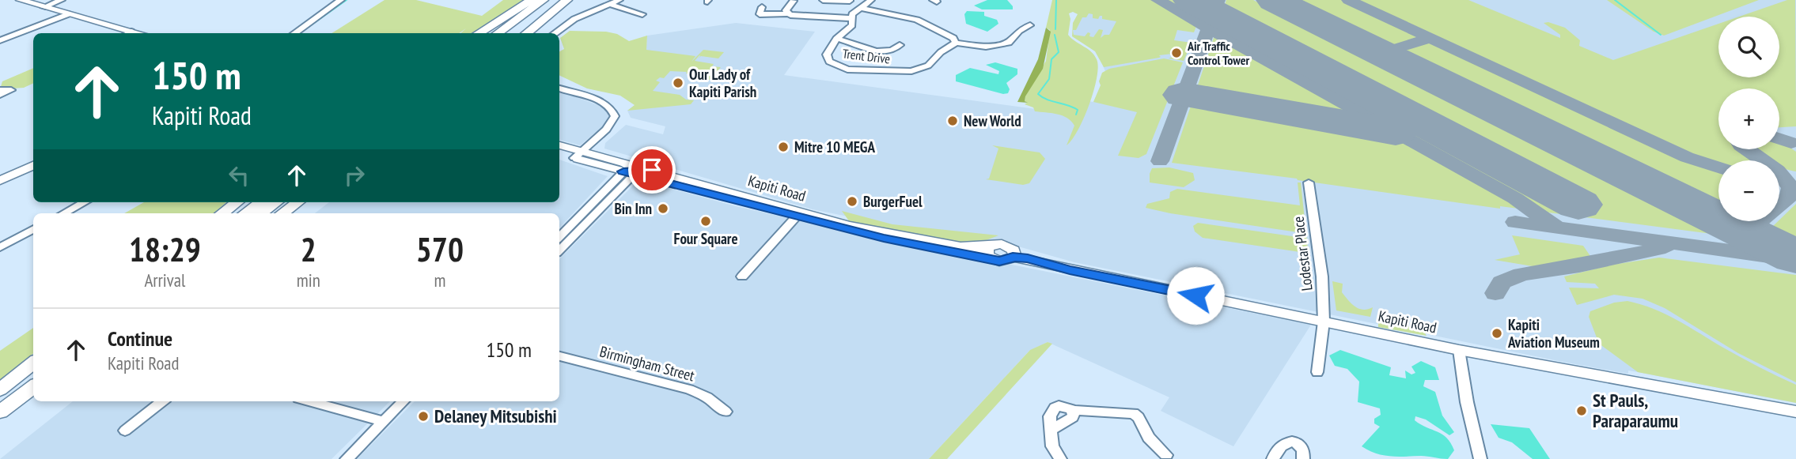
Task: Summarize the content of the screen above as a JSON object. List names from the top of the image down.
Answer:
{
  "streets": {
    "main road": ["Kapiti Road"],
    "street": ["Trent Drive", "Lodestar Place", "Birmingham Street"]
  },
  "crossings": [
    ["Kapiti Road", "Lodestar Place"]
  ],
  "places": [
    "Air Traffic Control Tower",
    "Our Lady of Kapiti Parish",
    "New World",
    "Mitre 10 MEGA",
    "BurgerFuel",
    "Bin Inn",
    "Four Square",
    "Kapiti Aviation Museum",
    "St Pauls, Paraparaumu",
    "Delaney Mitsubishi"
  ],
  "page": {
    "map_buttons": ["+", "−"],
    "turn": ["150 m", "Kapiti Road"],
    "eta": [
      "18:29",
      "Arrival",
      "2",
      "min",
      "570",
      "m"
    ],
    "list": [
      {
        "name": "Continue",
        "note": "Kapiti Road",
        "value": "150 m"
      }
    ]
  }
}
